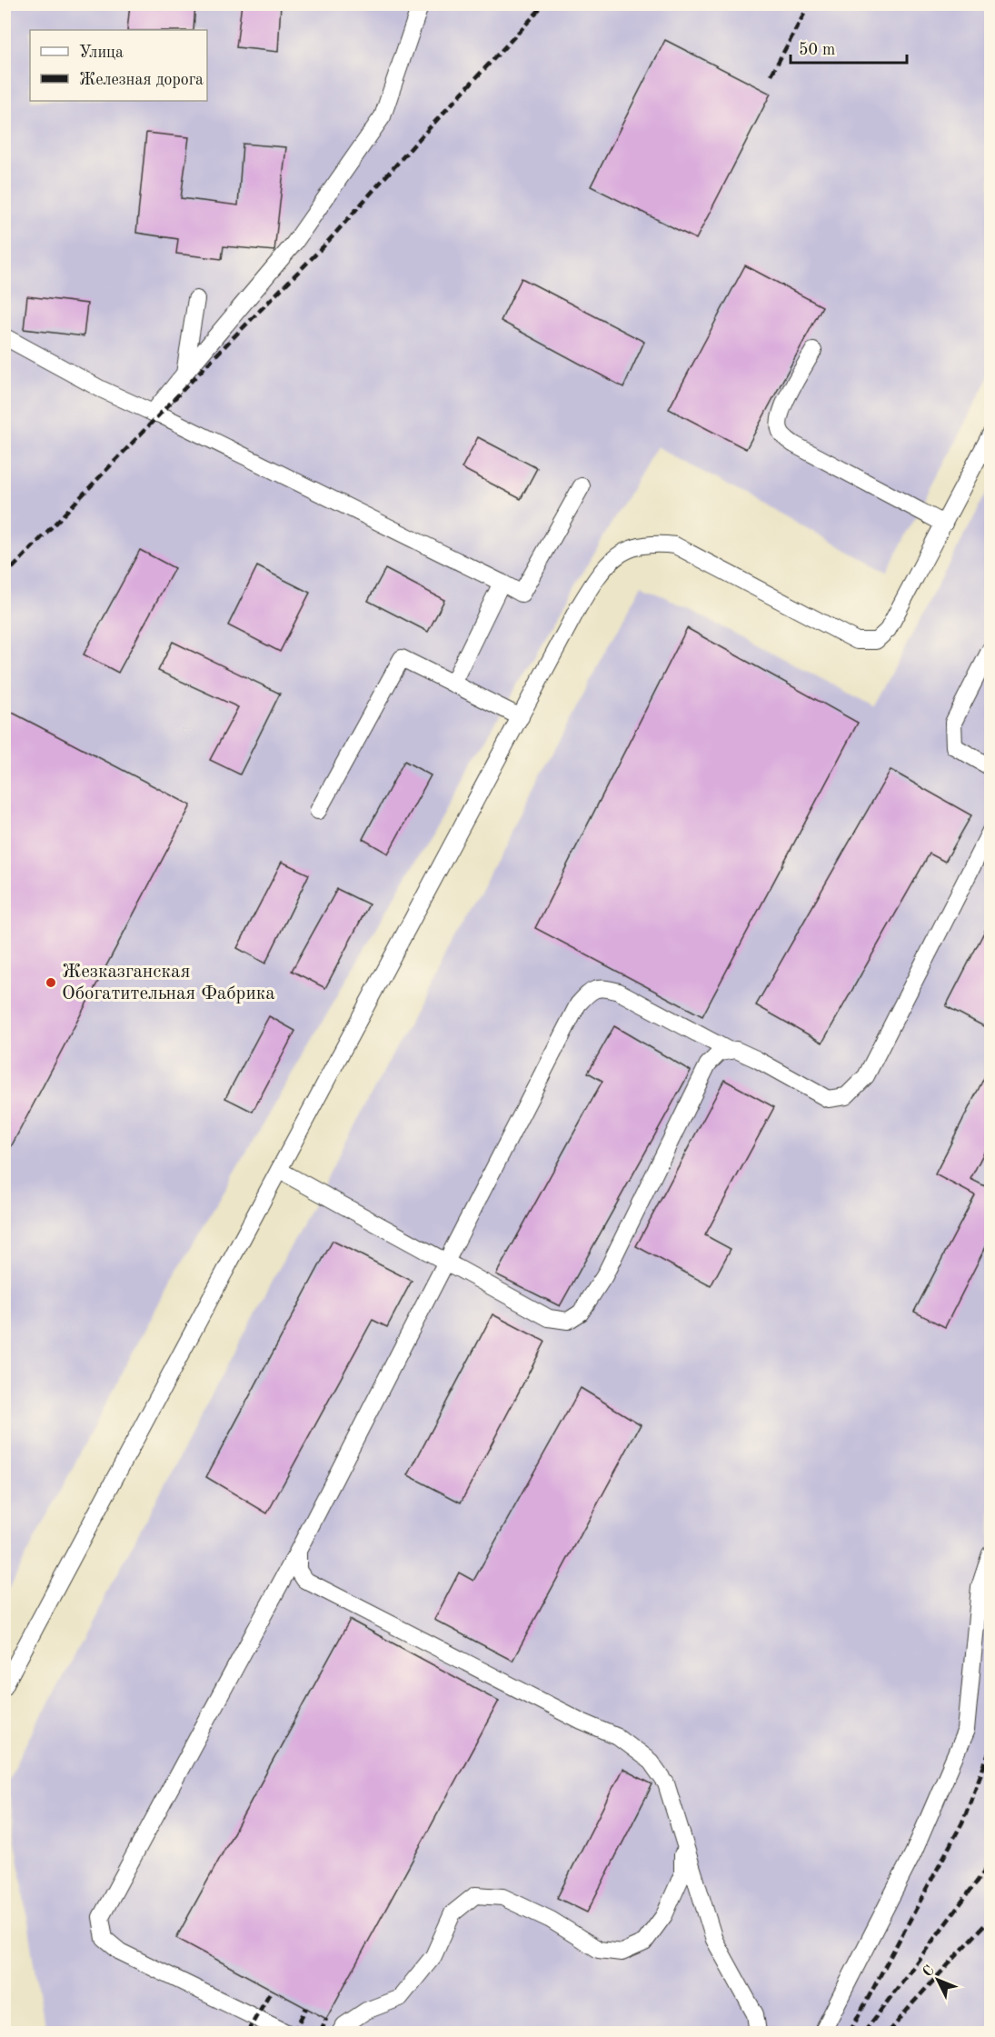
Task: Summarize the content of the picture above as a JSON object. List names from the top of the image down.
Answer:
{
  "places": ["Жезказганская Обогатительная Фабрика"],
  "legend": ["Улица", "Железная дорога"],
  "scale_bar": "50 m",
  "north": "top left"
}
